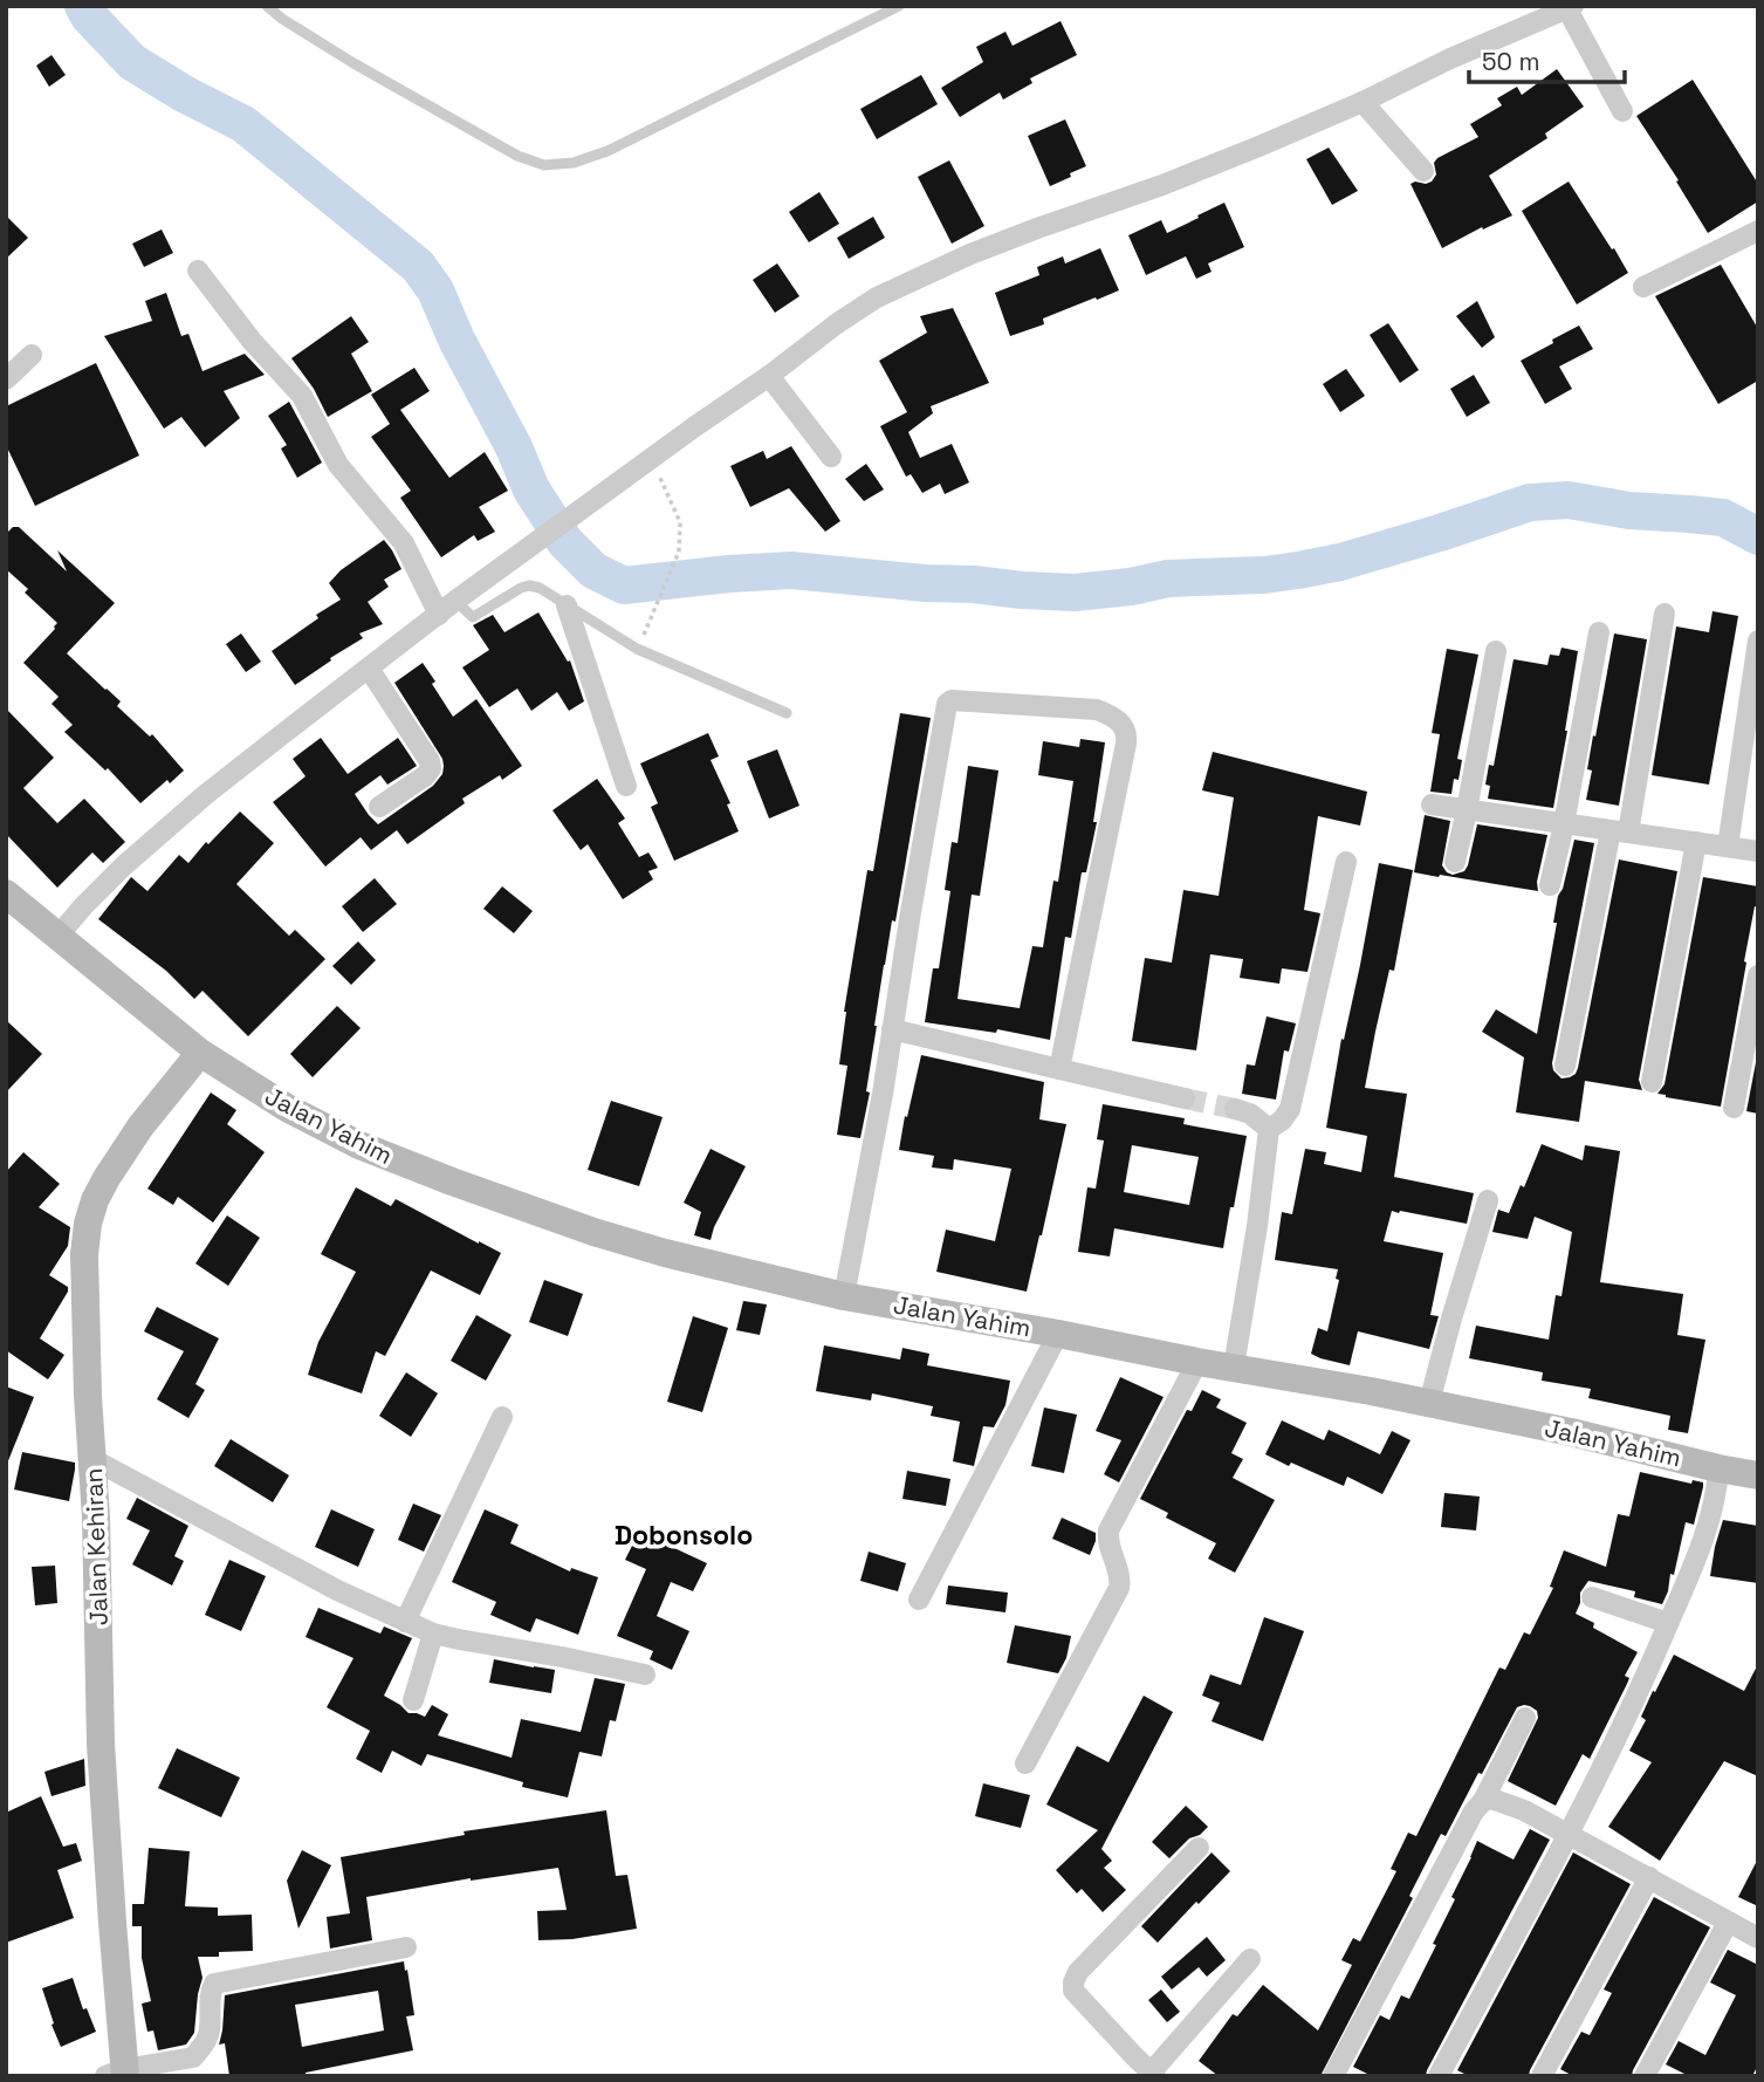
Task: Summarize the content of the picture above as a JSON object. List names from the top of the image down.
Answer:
{
  "streets": {
    "street": ["Jalan Yahim", "Jalan Kehiran"]
  },
  "crossings": [
    ["Jalan Yahim", "Jalan Kehiran"]
  ],
  "districts": ["Dobonsolo"],
  "scale_bar": "50 m"
}
